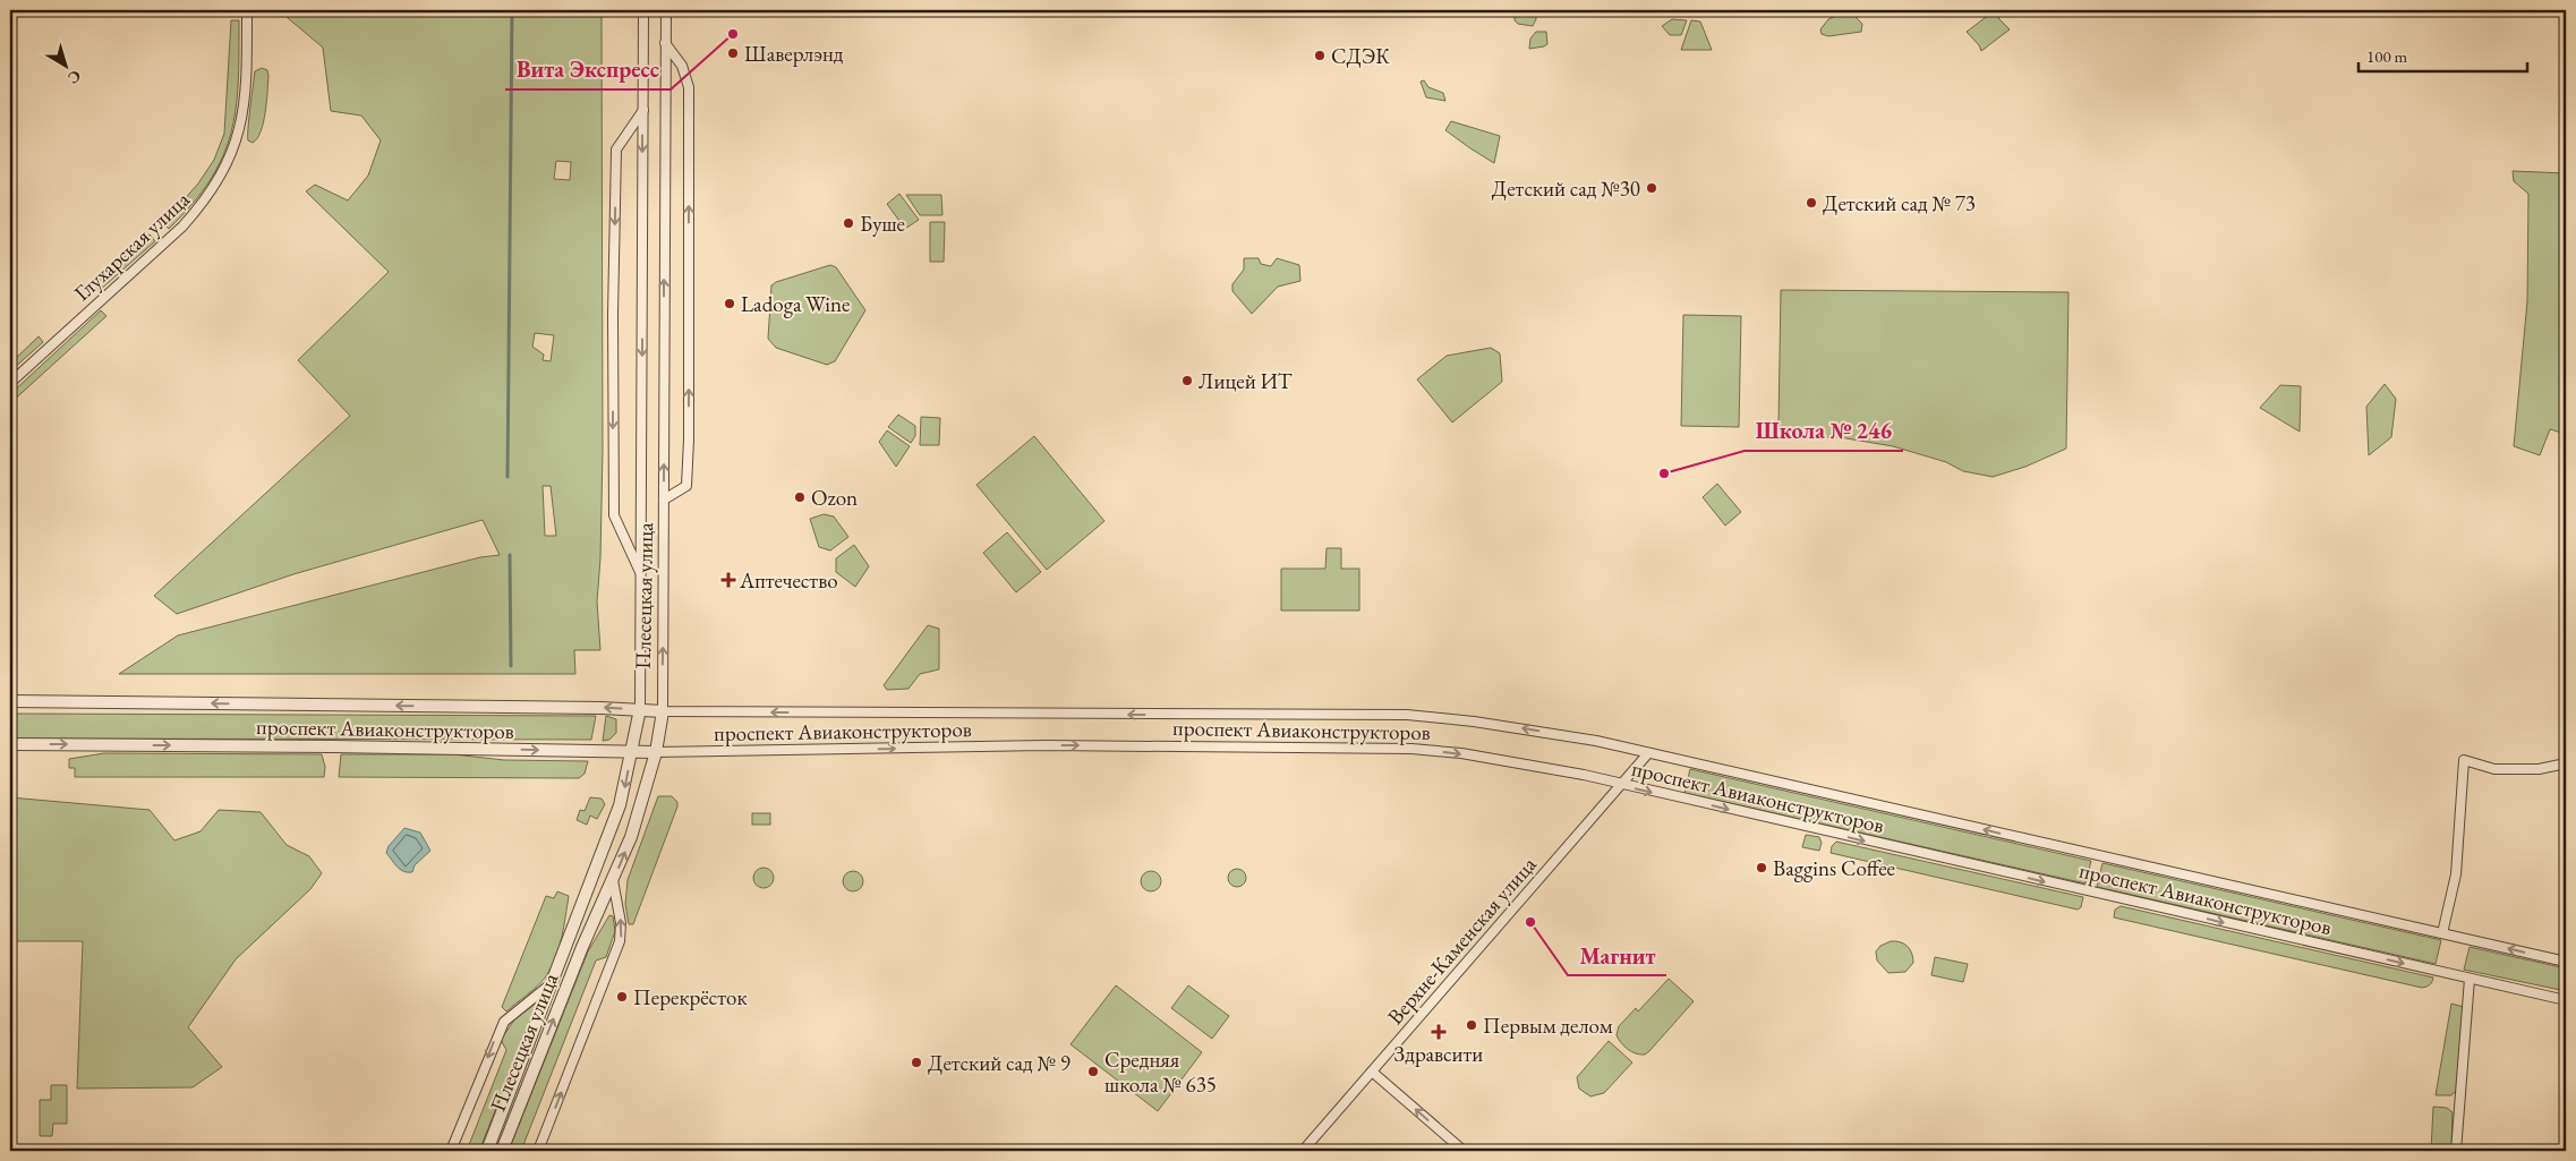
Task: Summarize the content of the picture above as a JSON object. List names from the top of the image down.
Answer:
{
  "streets": {
    "street": [
      "Глухарская улица",
      "Плесецкая улица",
      "проспект Авиаконструкторов",
      "Верхне-Каменская улица"
    ]
  },
  "crossings": [
    ["Плесецкая улица", "проспект Авиаконструкторов"],
    ["проспект Авиаконструкторов", "Верхне-Каменская улица"]
  ],
  "places": {
    "other": [
      "Вита Экспресс",
      "Шаверлэнд",
      "СДЭК",
      "Детский сад №30",
      "Детский сад № 73",
      "Буше",
      "Ladoga Wine",
      "Лицей ИТ",
      "Школа № 246",
      "Ozon",
      "Baggins Coffee",
      "Магнит",
      "Перекрёсток",
      "Первым делом",
      "Детский сад № 9",
      "Средняя школа № 635"
    ],
    "health": ["Аптечество", "Здравсити"]
  },
  "scale_bar": "100 m",
  "north": "bottom right"
}
